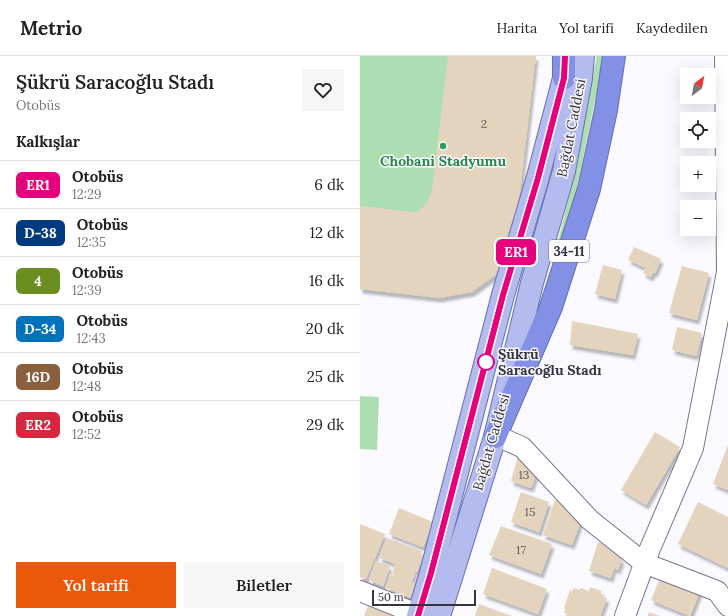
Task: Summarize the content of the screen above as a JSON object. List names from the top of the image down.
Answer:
{
  "streets": {
    "highway": ["34-11"],
    "main road": ["Bağdat Caddesi"]
  },
  "crossings": [
    ["Bağdat Caddesi", "34-11"]
  ],
  "places": ["Chobani Stadyumu", "Şükrü Saracoğlu Stadı"],
  "lines": ["bus line ER1"],
  "house_numbers": [
    "2",
    "13",
    "15",
    "17"
  ],
  "scale_bar": "50 m",
  "north": "top right",
  "page": {
    "header": "Metrio",
    "nav": ["Harita", "Yol tarifi", "Kaydedilen"],
    "heading": [
      ["Şükrü Saracoğlu Stadı", "Otobüs"],
      "Kalkışlar"
    ],
    "on_map": "ER1",
    "map_buttons": ["+", "−"],
    "list": [
      {
        "mark": "ER1",
        "name": "Otobüs",
        "note": "12:29",
        "value": "6 dk"
      },
      {
        "mark": "D-38",
        "name": "Otobüs",
        "note": "12:35",
        "value": "12 dk"
      },
      {
        "mark": "4",
        "name": "Otobüs",
        "note": "12:39",
        "value": "16 dk"
      },
      {
        "mark": "D-34",
        "name": "Otobüs",
        "note": "12:43",
        "value": "20 dk"
      },
      {
        "mark": "16D",
        "name": "Otobüs",
        "note": "12:48",
        "value": "25 dk"
      },
      {
        "mark": "ER2",
        "name": "Otobüs",
        "note": "12:52",
        "value": "29 dk"
      }
    ],
    "buttons": ["Yol tarifi", "Biletler"],
    "scale": "50 m"
  }
}
